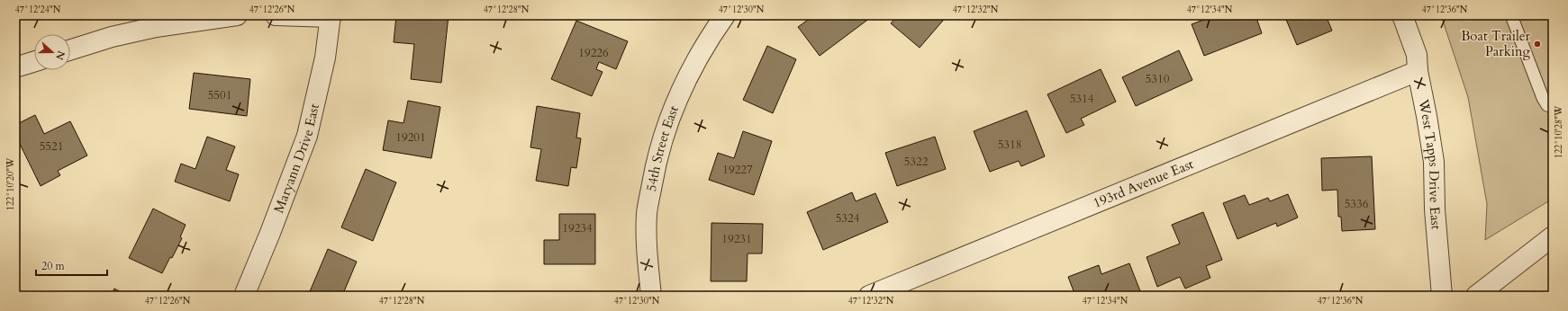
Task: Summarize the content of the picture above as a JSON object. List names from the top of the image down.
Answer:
{
  "streets": {
    "street": [
      "54th Street East",
      "Maryann Drive East",
      "West Tapps Drive East",
      "193rd Avenue East"
    ]
  },
  "crossings": [
    ["West Tapps Drive East", "193rd Avenue East"]
  ],
  "places": ["Boat Trailer Parking"],
  "house_numbers": [
    "19226",
    "5310",
    "5501",
    "5314",
    "19201",
    "5318",
    "5521",
    "5322",
    "19227",
    "5336",
    "5324",
    "19234",
    "19231"
  ],
  "scale_bar": "20 m",
  "north": "right",
  "coordinates": [
    "47°12'24\"N",
    "47°12'26\"N",
    "47°12'28\"N",
    "47°12'30\"N",
    "47°12'32\"N",
    "47°12'34\"N",
    "47°12'36\"N",
    "122°10'28\"W",
    "122°10'20\"W"
  ]
}
